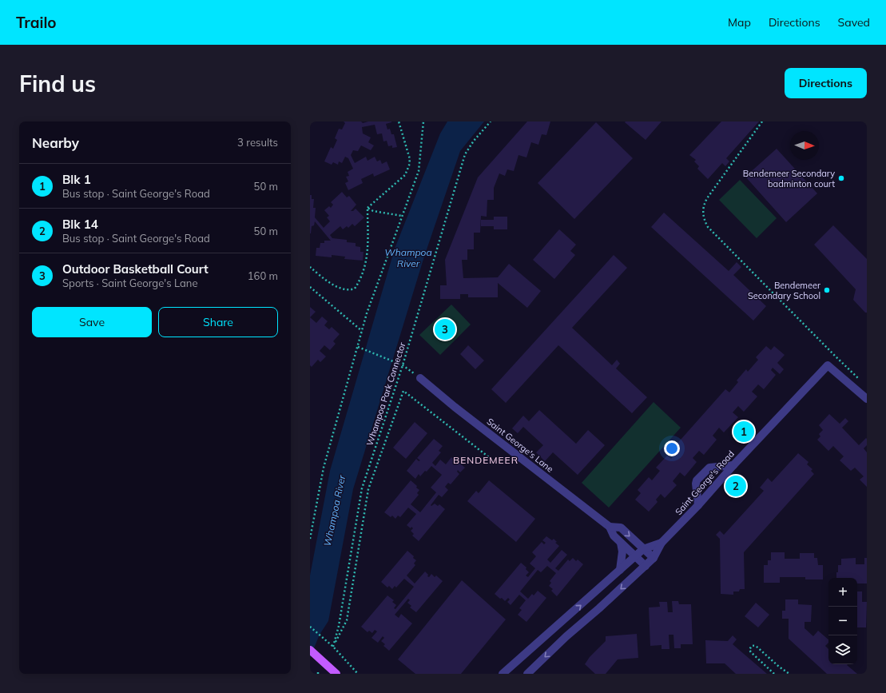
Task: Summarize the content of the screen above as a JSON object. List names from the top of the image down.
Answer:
{
  "streets": {
    "street": ["Saint George's Lane", "Saint George's Road"],
    "path": ["Whampoa Park Connector"]
  },
  "crossings": [
    ["Saint George's Lane", "Saint George's Road"]
  ],
  "districts": ["BENDEMEER"],
  "water": ["Whampoa River"],
  "places": ["Bendemeer Secondary badminton court", "Bendemeer Secondary School"],
  "north": "right",
  "page": {
    "header": "Trailo",
    "nav": ["Map", "Directions", "Saved"],
    "buttons": [
      "Directions",
      ["Save", "Share"]
    ],
    "title": "Find us",
    "heading": ["Nearby", "3 results"],
    "list": [
      {
        "mark": "1",
        "name": "Blk 1",
        "note": "Bus stop · Saint George's Road",
        "value": "50 m"
      },
      {
        "mark": "2",
        "name": "Blk 14",
        "note": "Bus stop · Saint George's Road",
        "value": "50 m"
      },
      {
        "mark": "3",
        "name": "Outdoor Basketball Court",
        "note": "Sports · Saint George's Lane",
        "value": "160 m"
      }
    ],
    "pins": ["3", "1", "2"],
    "map_buttons": ["+", "−"]
  }
}
